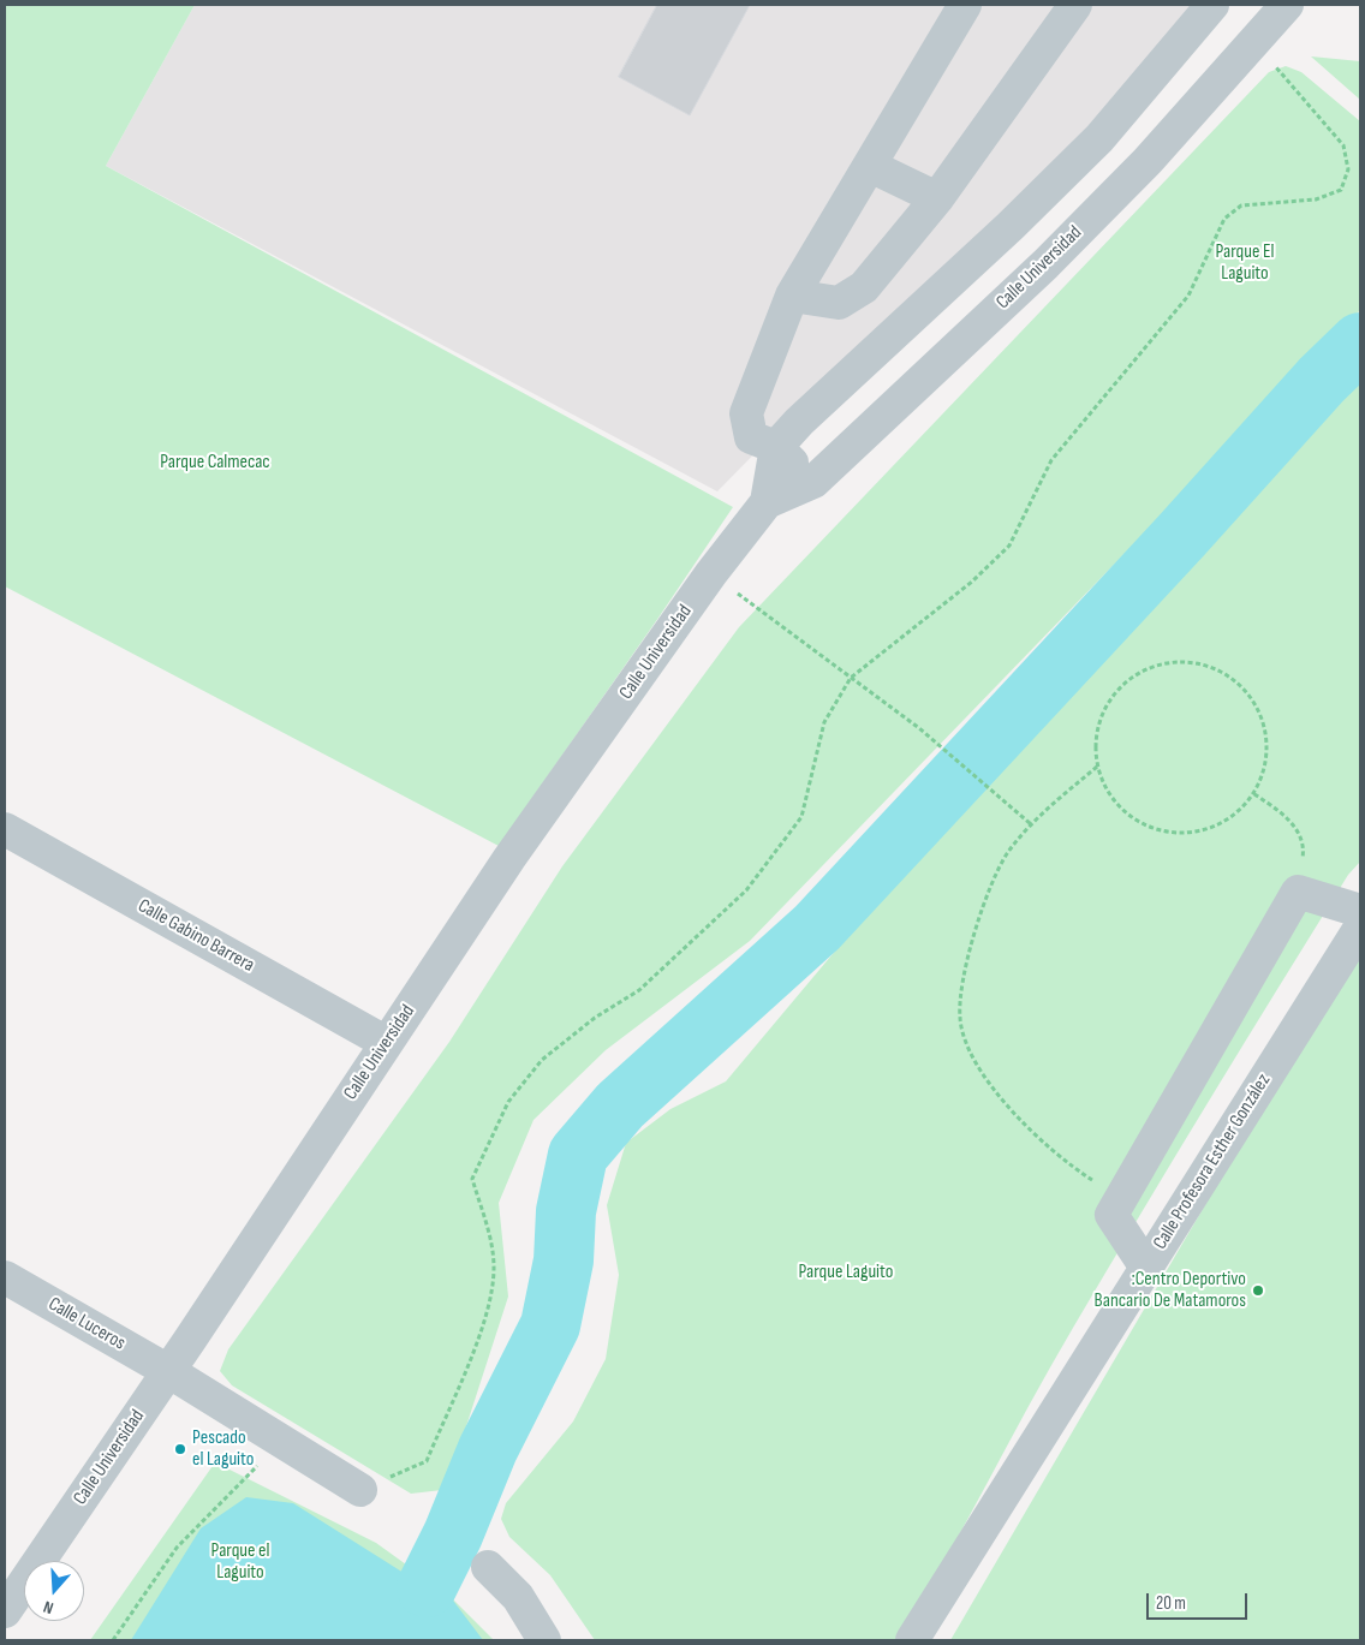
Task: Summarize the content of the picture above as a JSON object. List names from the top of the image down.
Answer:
{
  "streets": {
    "street": [
      "Calle Universidad",
      "Calle Gabino Barrera",
      "Calle Profesora Esther González",
      "Calle Luceros"
    ]
  },
  "crossings": [
    ["Calle Universidad", "Calle Gabino Barrera"],
    ["Calle Universidad", "Calle Luceros"]
  ],
  "parks": [
    "Parque El Laguito",
    "Parque Calmecac",
    "Parque Laguito",
    "Parque el Laguito"
  ],
  "places": [":Centro Deportivo Bancario De Matamoros", "Pescado el Laguito"],
  "scale_bar": "20 m",
  "north": "bottom"
}
